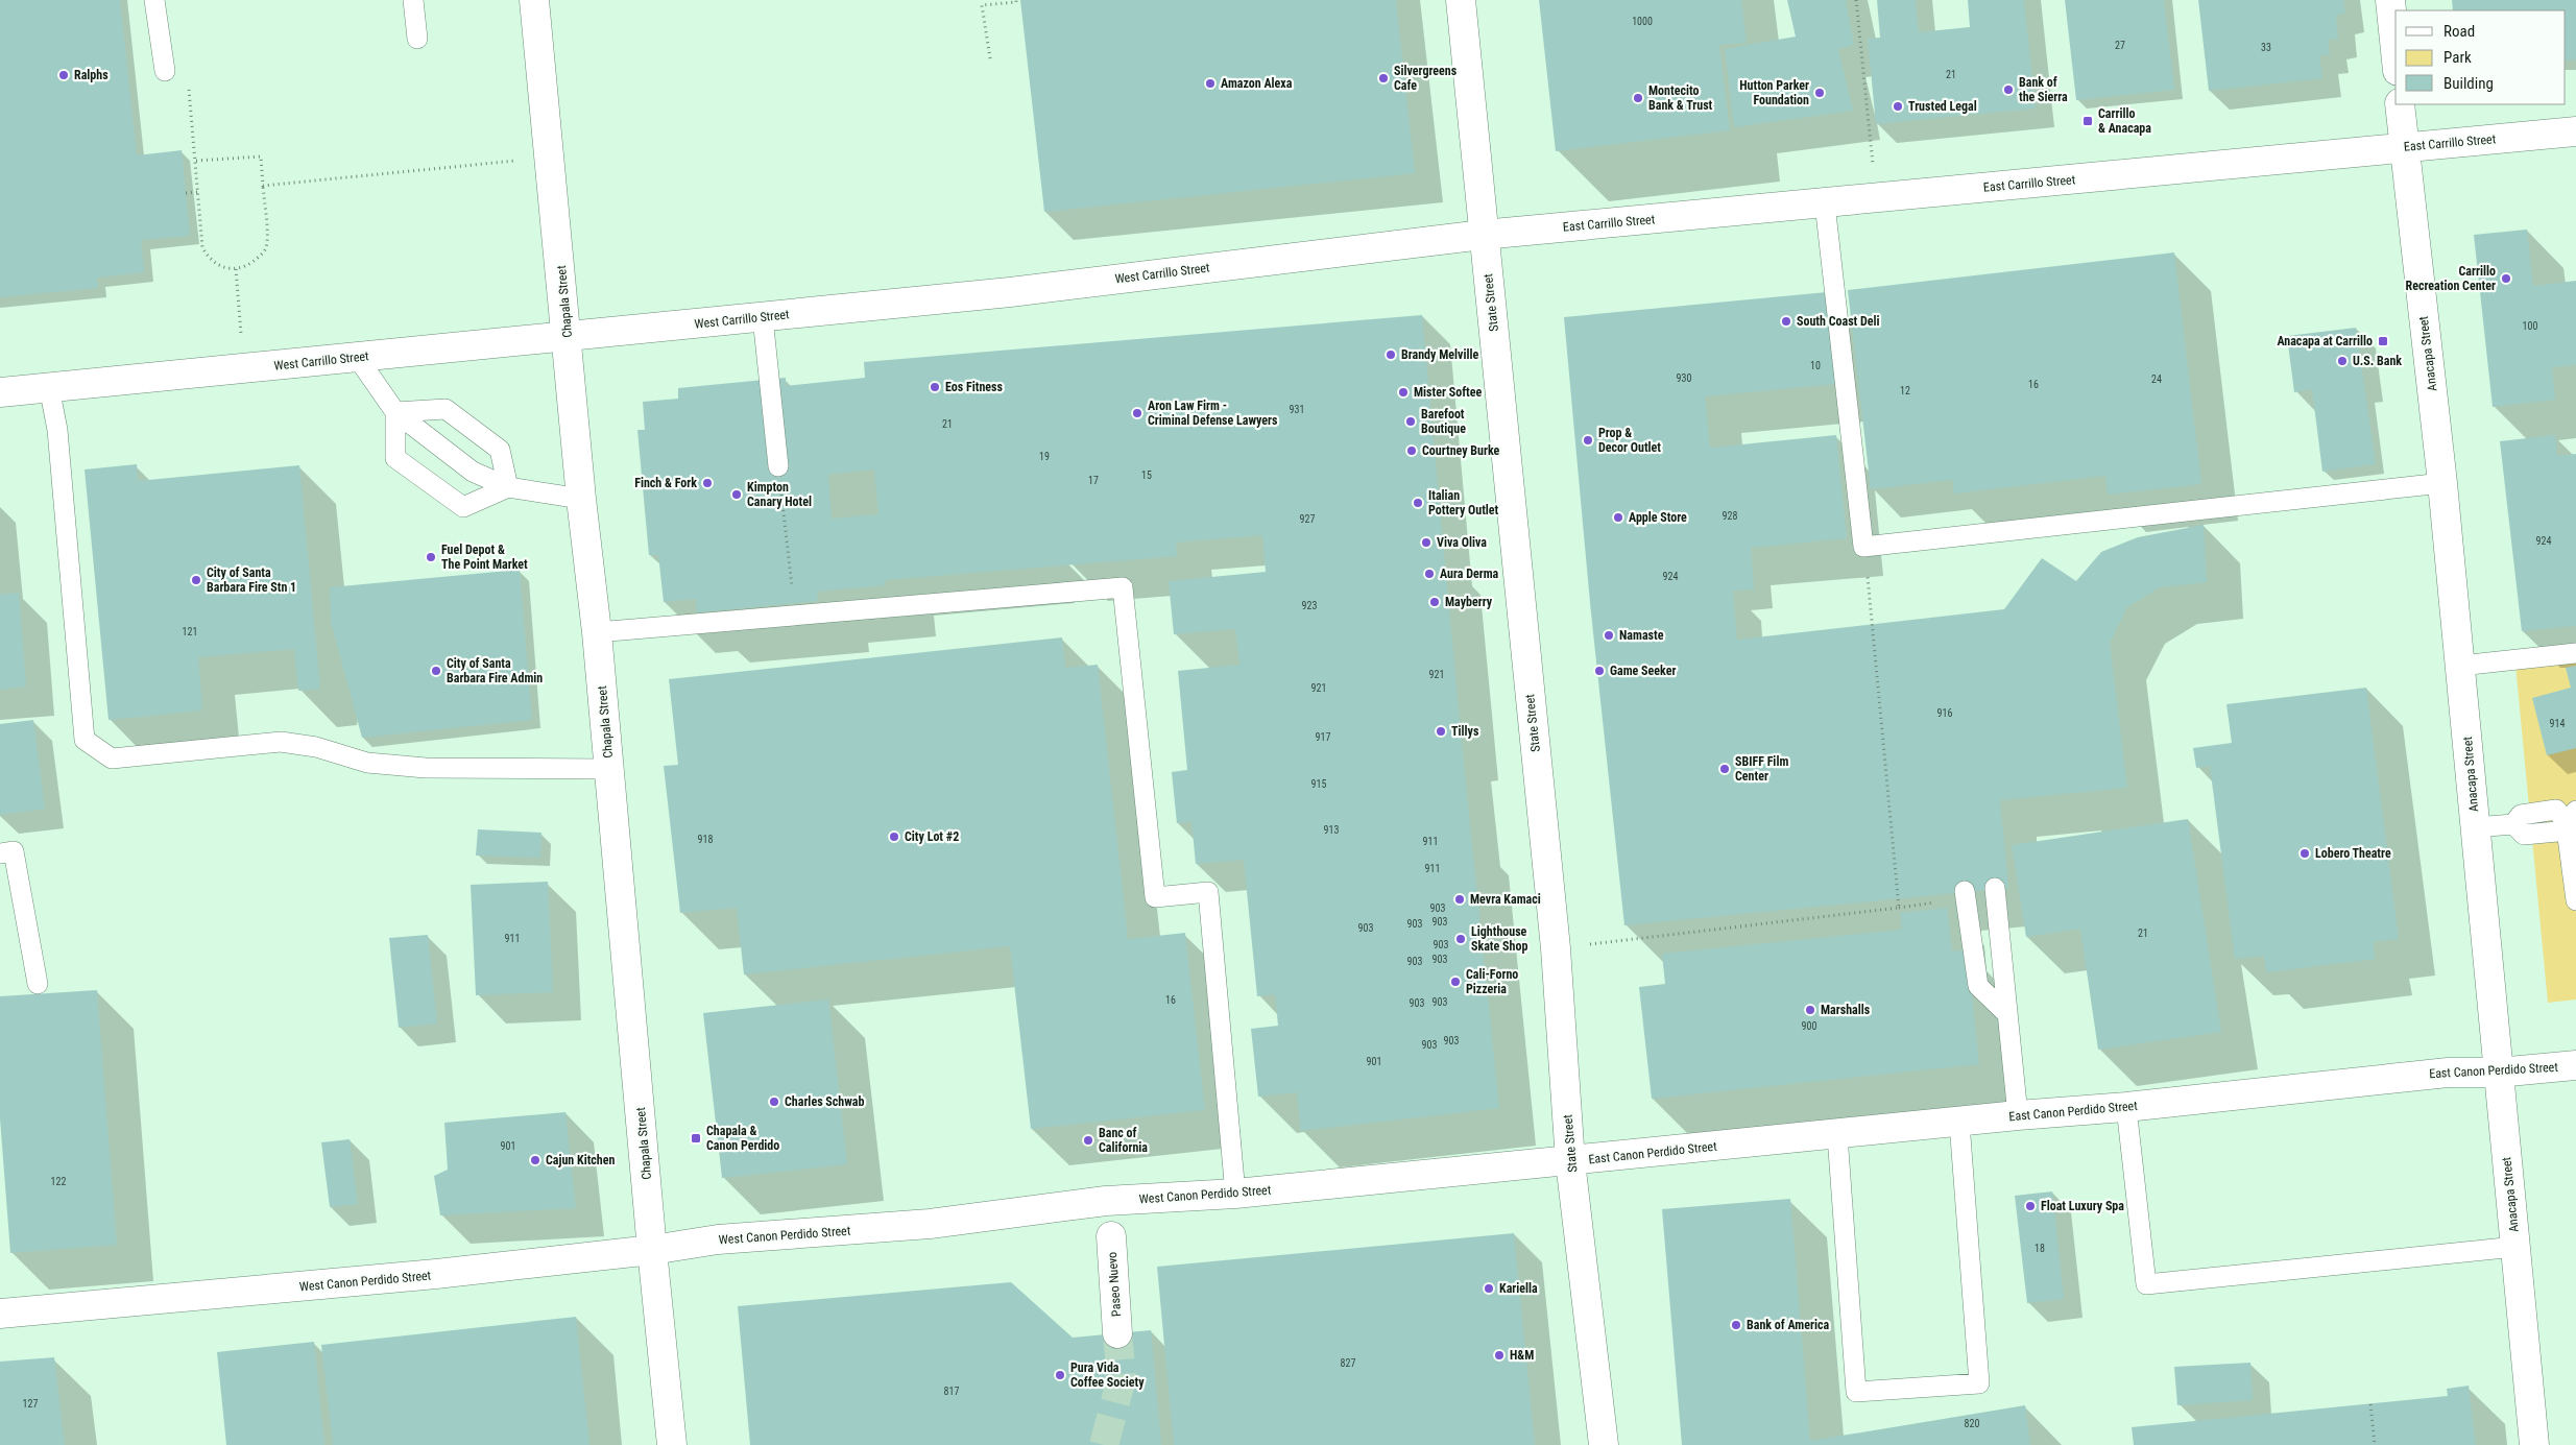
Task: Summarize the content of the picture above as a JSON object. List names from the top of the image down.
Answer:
{
  "streets": {
    "street": [
      "East Carrillo Street",
      "West Carrillo Street",
      "Chapala Street",
      "State Street",
      "Anacapa Street",
      "East Canon Perdido Street",
      "West Canon Perdido Street",
      "Paseo Nuevo"
    ]
  },
  "crossings": [
    ["East Carrillo Street", "West Carrillo Street"],
    ["East Carrillo Street", "State Street"],
    ["East Carrillo Street", "Anacapa Street"],
    ["West Carrillo Street", "Chapala Street"],
    ["West Carrillo Street", "State Street"],
    ["Chapala Street", "West Canon Perdido Street"],
    ["State Street", "East Canon Perdido Street"],
    ["State Street", "West Canon Perdido Street"],
    ["Anacapa Street", "East Canon Perdido Street"],
    ["East Canon Perdido Street", "West Canon Perdido Street"]
  ],
  "places": {
    "other": [
      "Ralphs",
      "Silvergreens Cafe",
      "Amazon Alexa",
      "Bank of the Sierra",
      "Hutton Parker Foundation",
      "Montecito Bank & Trust",
      "Trusted Legal",
      "Carrillo Recreation Center",
      "South Coast Deli",
      "Brandy Melville",
      "U.S. Bank",
      "Eos Fitness",
      "Mister Softee",
      "Aron Law Firm - Criminal Defense Lawyers",
      "Barefoot Boutique",
      "Prop & Decor Outlet",
      "Courtney Burke",
      "Finch & Fork",
      "Kimpton Canary Hotel",
      "Italian Pottery Outlet",
      "Apple Store",
      "Viva Oliva",
      "Fuel Depot & The Point Market",
      "Aura Derma",
      "City of Santa Barbara Fire Stn 1",
      "Mayberry",
      "Namaste",
      "City of Santa Barbara Fire Admin",
      "Game Seeker",
      "Tillys",
      "SBIFF Film Center",
      "City Lot #2",
      "Lobero Theatre",
      "Mevra Kamaci",
      "Lighthouse Skate Shop",
      "Cali-Forno Pizzeria",
      "Marshalls",
      "Charles Schwab",
      "Banc of California",
      "Cajun Kitchen",
      "Float Luxury Spa",
      "Kariella",
      "Bank of America",
      "H&M",
      "Pura Vida Coffee Society"
    ],
    "transit": ["Carrillo & Anacapa", "Anacapa at Carrillo", "Chapala & Canon Perdido"]
  },
  "house_numbers": [
    "1000",
    "27",
    "33",
    "21",
    "100",
    "10",
    "930",
    "24",
    "16",
    "12",
    "931",
    "21",
    "19",
    "15",
    "17",
    "928",
    "927",
    "924",
    "924",
    "923",
    "121",
    "921",
    "921",
    "916",
    "914",
    "917",
    "915",
    "913",
    "918",
    "911",
    "911",
    "903",
    "903",
    "903",
    "903",
    "21",
    "911",
    "903",
    "903",
    "903",
    "16",
    "903",
    "903",
    "900",
    "903",
    "903",
    "901",
    "901",
    "122",
    "18",
    "827",
    "817",
    "127",
    "820"
  ],
  "legend": ["Road", "Park", "Building"]
}
